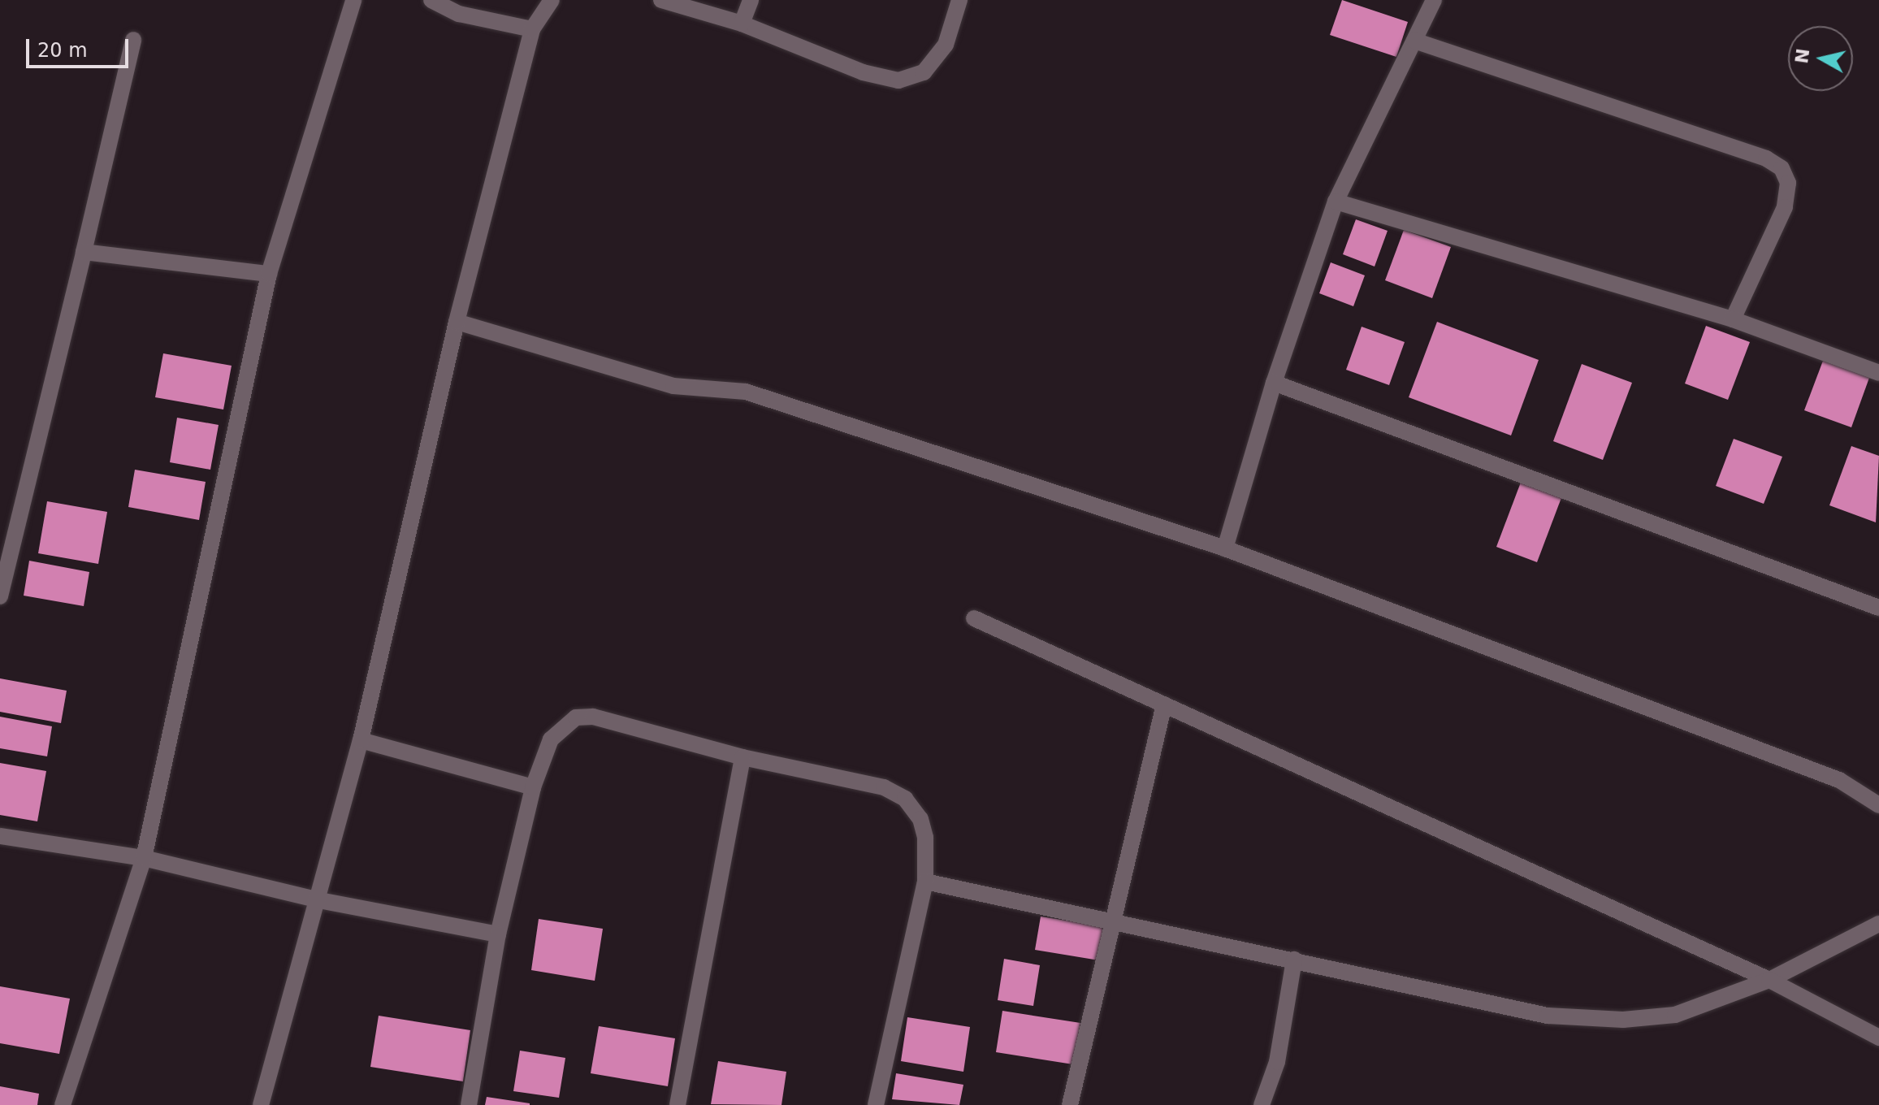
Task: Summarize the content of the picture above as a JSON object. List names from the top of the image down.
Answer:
{
  "scale_bar": "20 m",
  "north": "left"
}
